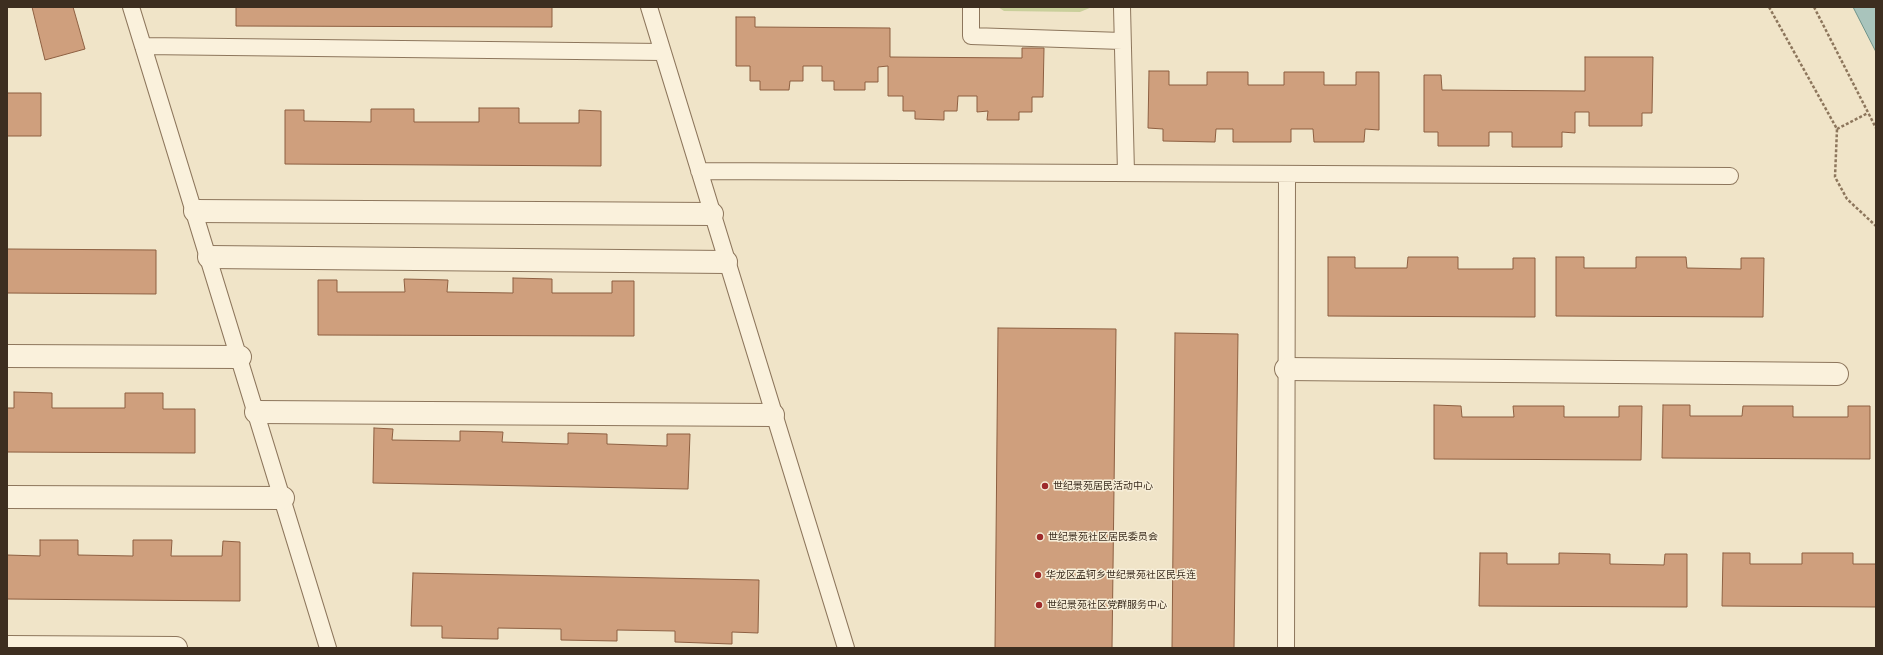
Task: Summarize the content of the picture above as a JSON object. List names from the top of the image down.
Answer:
{
  "places": [
    "世纪景苑居民活动中心",
    "世纪景苑社区居民委员会",
    "华龙区孟轲乡世纪景苑社区民兵连",
    "世纪景苑社区党群服务中心"
  ]
}
